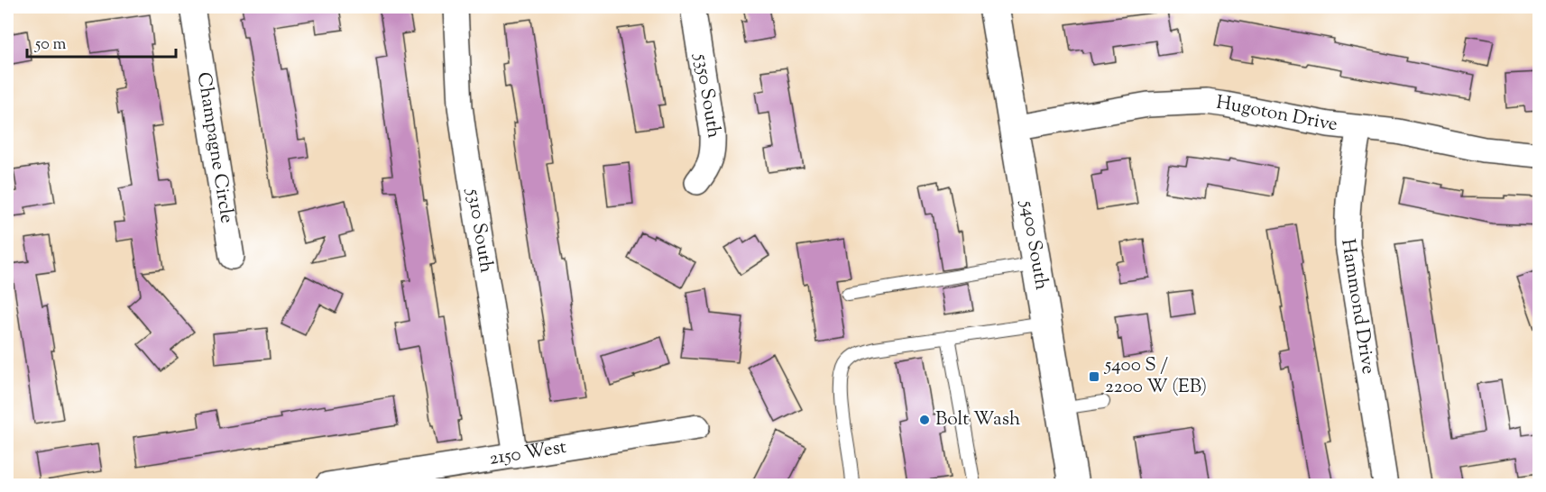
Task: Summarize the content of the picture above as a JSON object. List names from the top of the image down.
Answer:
{
  "streets": {
    "main road": ["5400 South"],
    "street": [
      "5350 South",
      "Hugoton Drive",
      "Champagne Circle",
      "5310 South",
      "Hammond Drive",
      "2150 West"
    ]
  },
  "crossings": [
    ["Hugoton Drive", "5400 South"],
    ["Hugoton Drive", "Hammond Drive"],
    ["5310 South", "2150 West"]
  ],
  "places": {
    "transit": ["5400 S / 2200 W (EB)"],
    "other": ["Bolt Wash"]
  },
  "scale_bar": "50 m"
}
